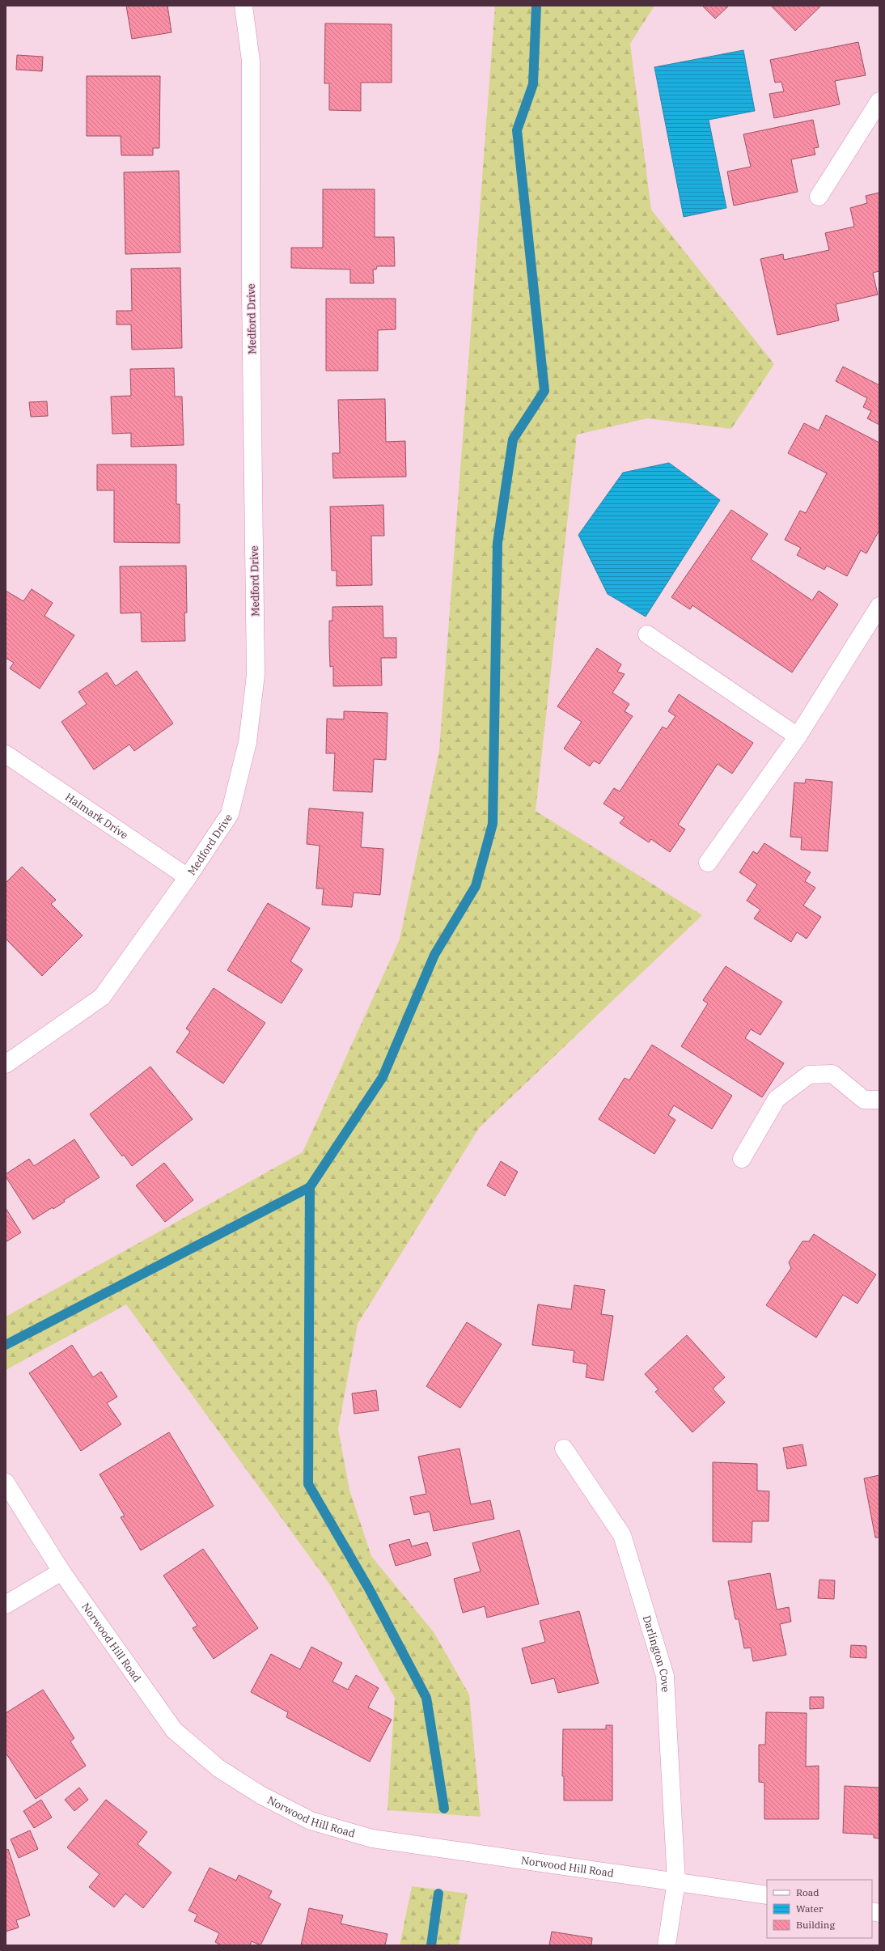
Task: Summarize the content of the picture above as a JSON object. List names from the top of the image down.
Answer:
{
  "streets": {
    "street": [
      "Medford Drive",
      "Halmark Drive",
      "Norwood Hill Road",
      "Darlington Cove"
    ]
  },
  "crossings": [
    ["Medford Drive", "Halmark Drive"],
    ["Norwood Hill Road", "Darlington Cove"]
  ],
  "legend": ["Road", "Water", "Building"]
}
